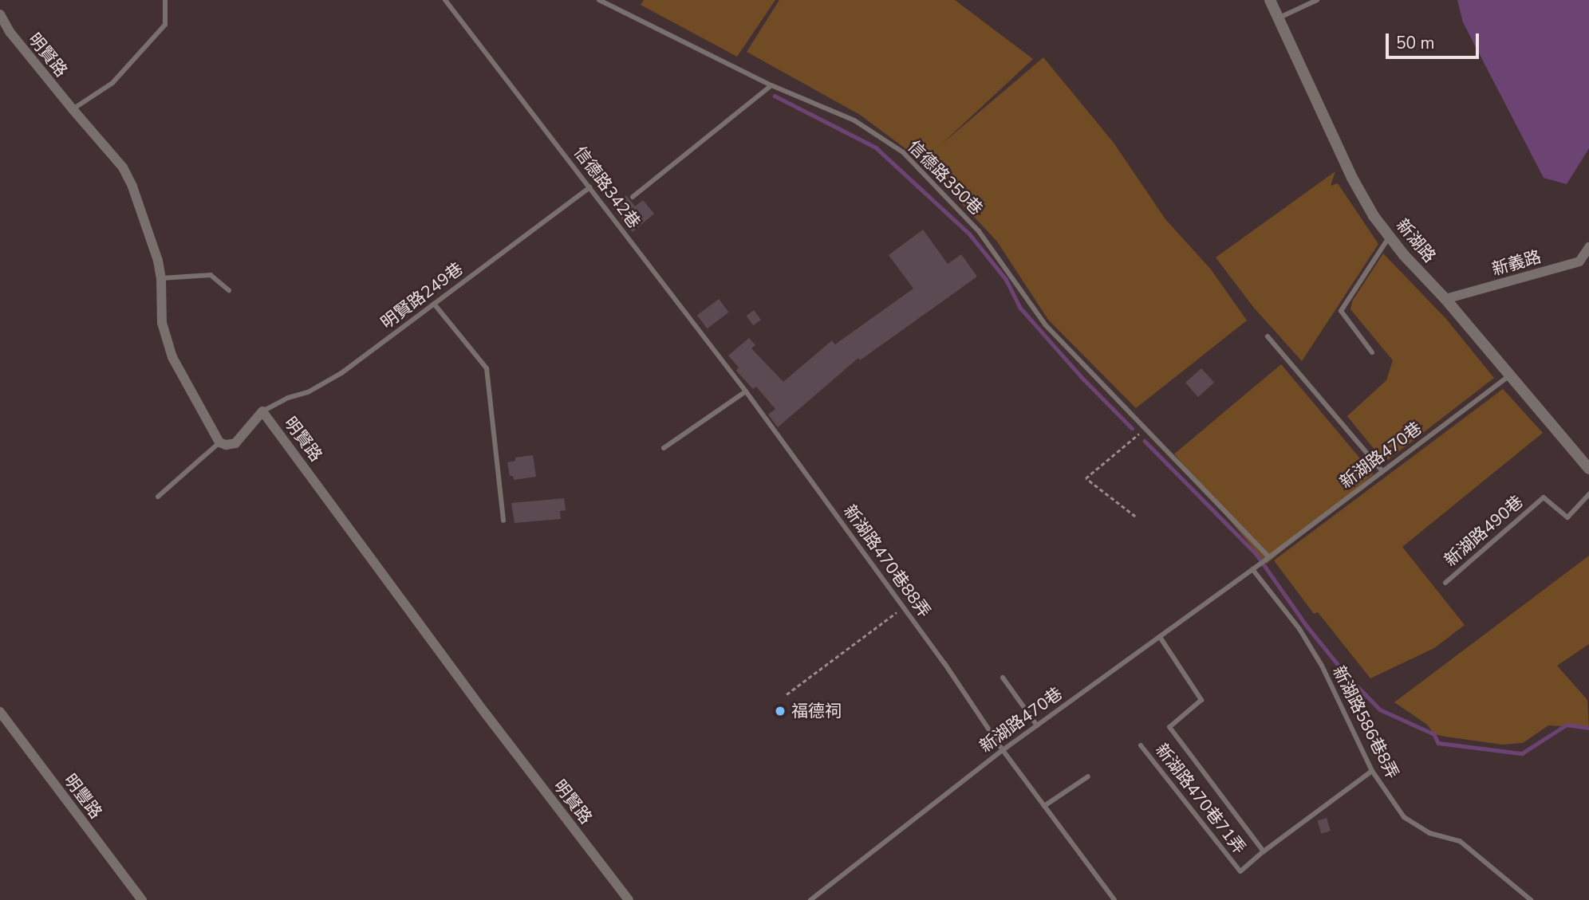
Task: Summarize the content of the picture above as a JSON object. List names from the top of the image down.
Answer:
{
  "streets": {
    "street": [
      "明賢路",
      "新湖路",
      "新義路",
      "明豐路"
    ],
    "lane": [
      "信德路350巷",
      "信德路342巷",
      "明賢路249巷",
      "新湖路470巷",
      "新湖路490巷",
      "新湖路470巷88弄",
      "新湖路586巷8弄",
      "新湖路470巷71弄"
    ]
  },
  "crossings": [
    ["明賢路", "明賢路249巷"],
    ["信德路350巷", "新湖路470巷"],
    ["信德路342巷", "明賢路249巷"],
    ["信德路342巷", "新湖路470巷88弄"],
    ["新湖路", "新義路"],
    ["新湖路", "新湖路470巷"],
    ["新湖路470巷", "新湖路470巷88弄"],
    ["新湖路470巷", "新湖路586巷8弄"],
    ["新湖路470巷", "新湖路470巷71弄"],
    ["新湖路586巷8弄", "新湖路470巷71弄"]
  ],
  "places": ["福德祠"],
  "scale_bar": "50 m"
}
